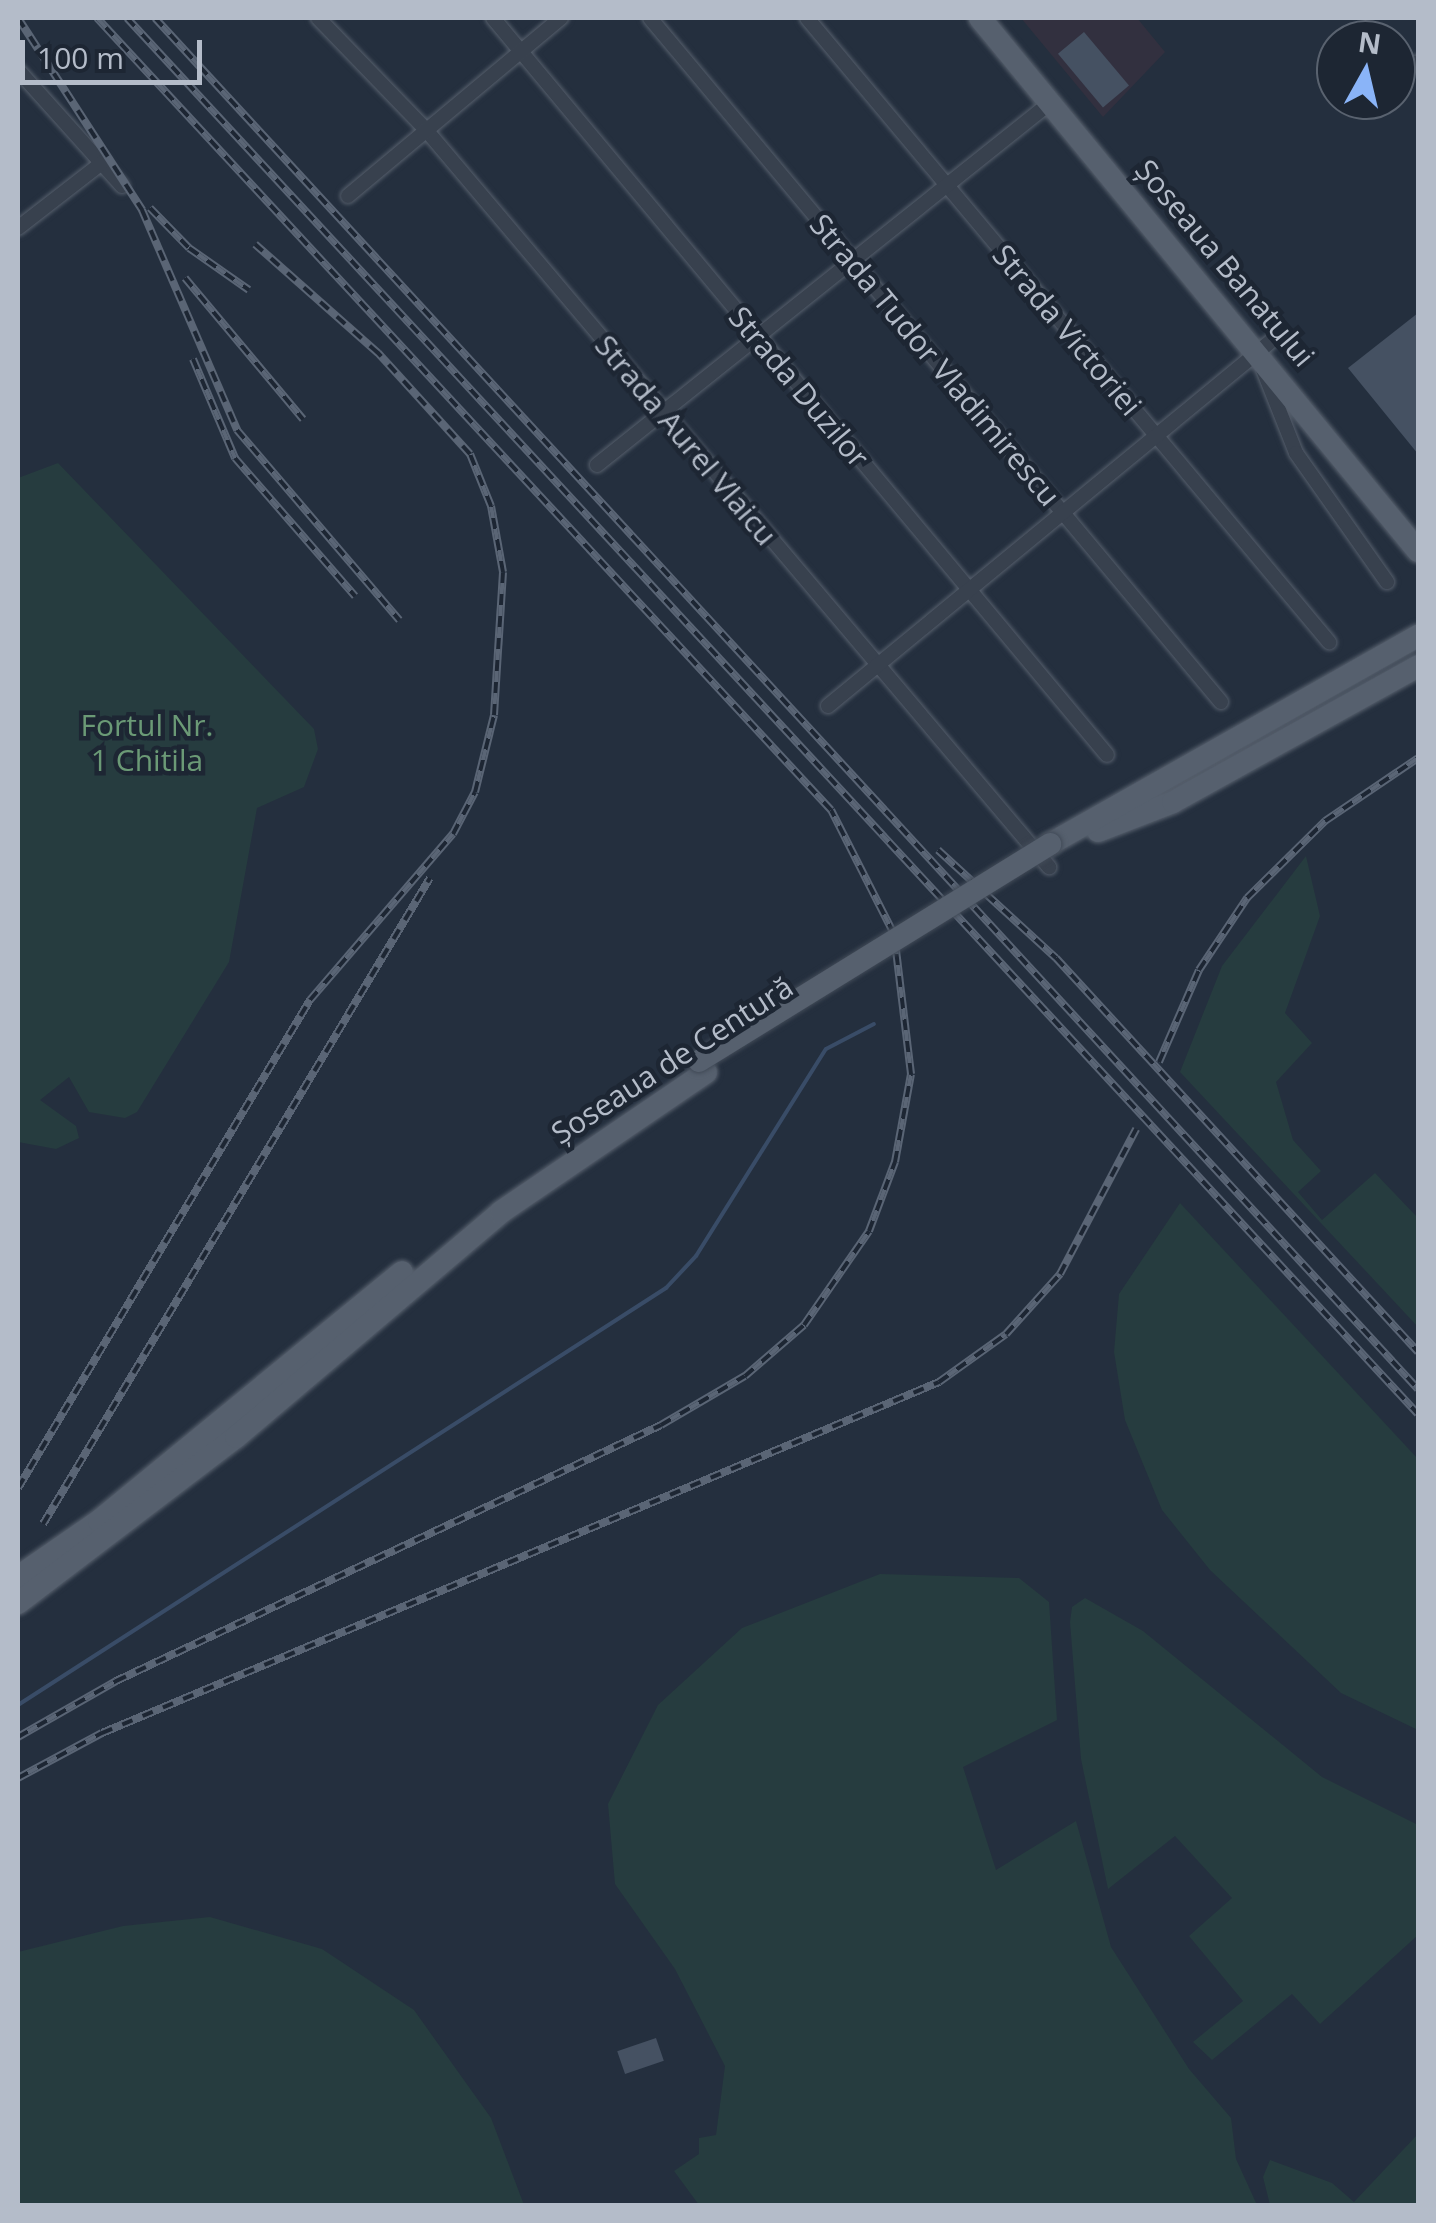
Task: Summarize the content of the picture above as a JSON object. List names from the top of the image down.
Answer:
{
  "streets": {
    "main road": ["Șoseaua Banatului", "Șoseaua de Centură"],
    "street": [
      "Strada Victoriei",
      "Strada Tudor Vladimirescu",
      "Strada Duzilor",
      "Strada Aurel Vlaicu"
    ]
  },
  "crossings": [
    ["Strada Aurel Vlaicu", "Șoseaua de Centură"]
  ],
  "parks": ["Fortul Nr. 1 Chitila"],
  "scale_bar": "100 m",
  "north": "top"
}
